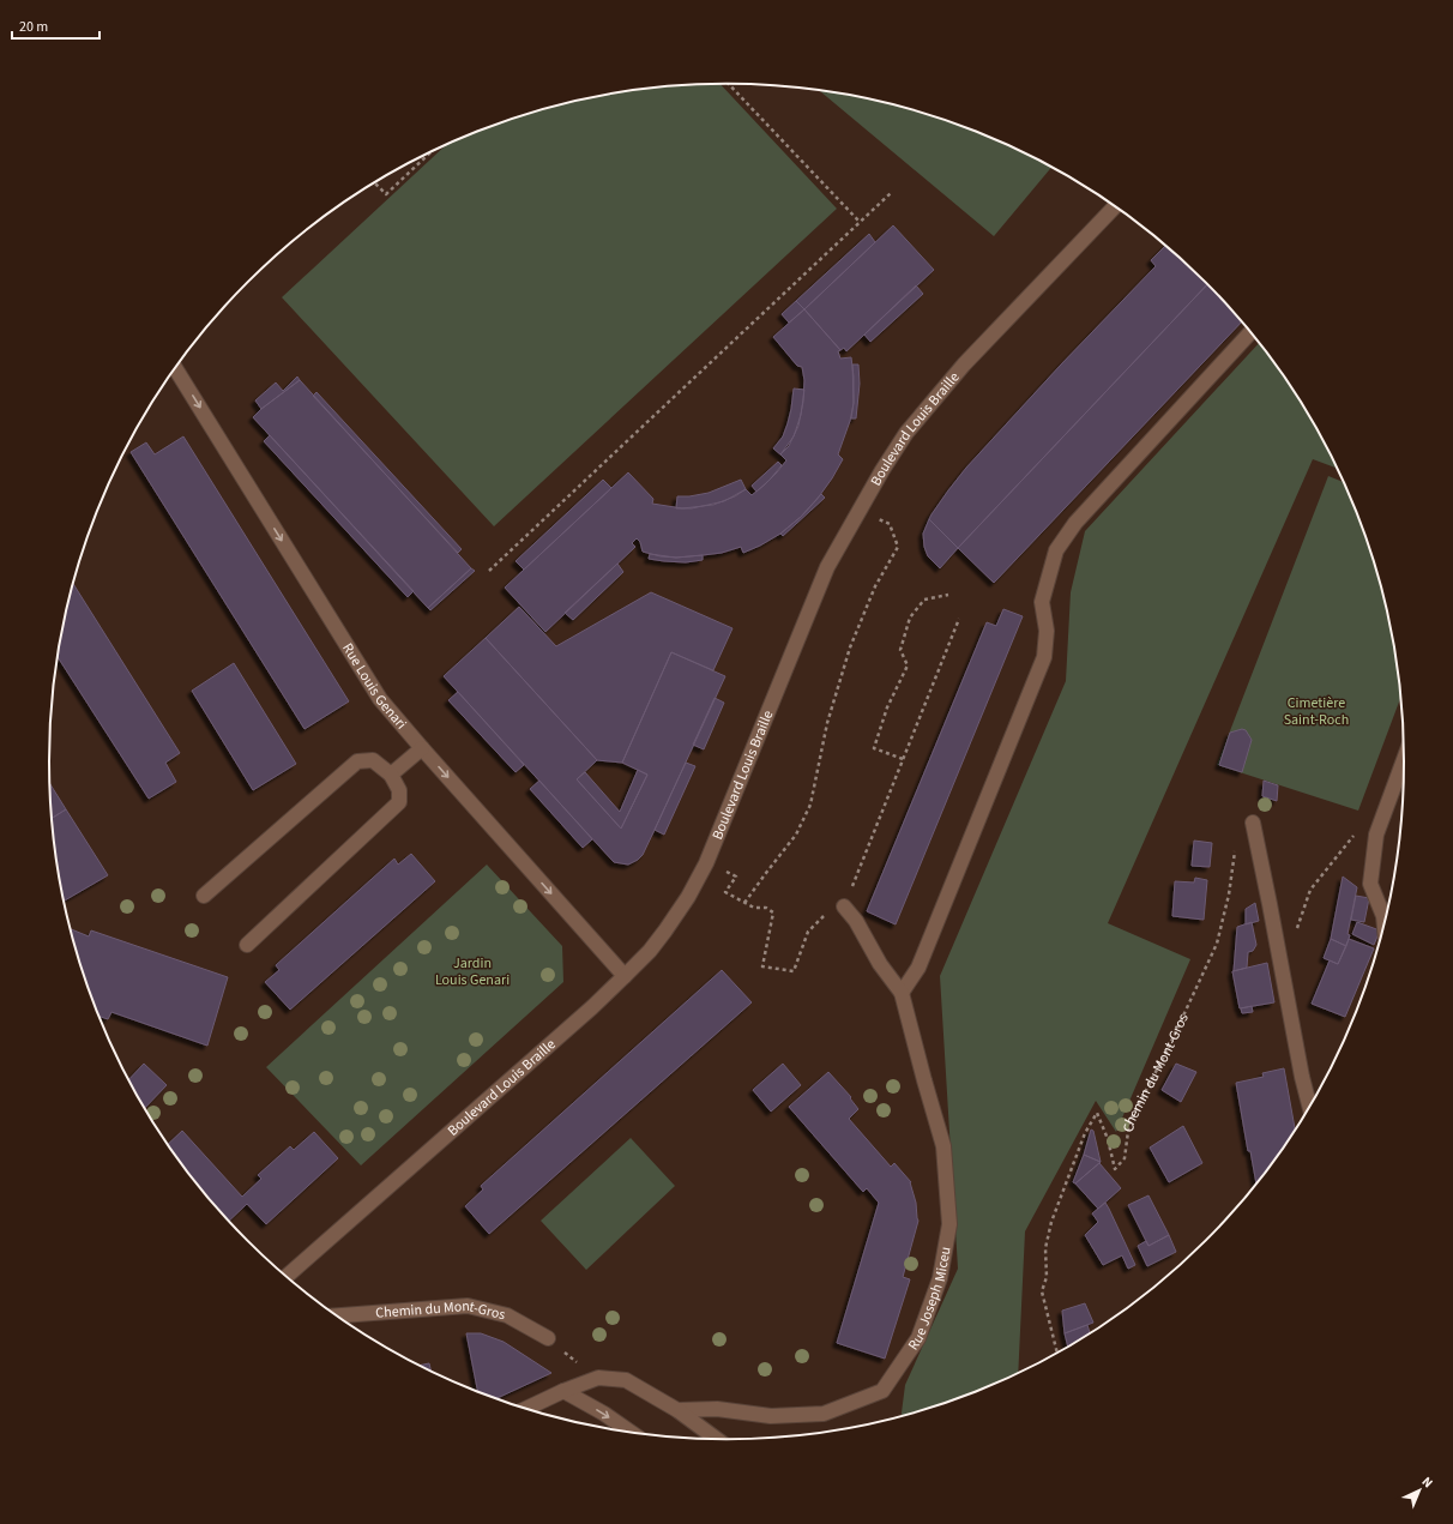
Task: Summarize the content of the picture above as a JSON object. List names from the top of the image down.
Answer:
{
  "streets": {
    "street": [
      "Boulevard Louis Braille",
      "Rue Louis Genari",
      "Chemin du Mont-Gros",
      "Rue Joseph Miceu"
    ]
  },
  "crossings": [
    ["Boulevard Louis Braille", "Rue Louis Genari"]
  ],
  "one_way": ["Rue Louis Genari"],
  "parks": ["Cimetière Saint-Roch", "Jardin Louis Genari"],
  "scale_bar": "20 m",
  "north": "top right"
}
